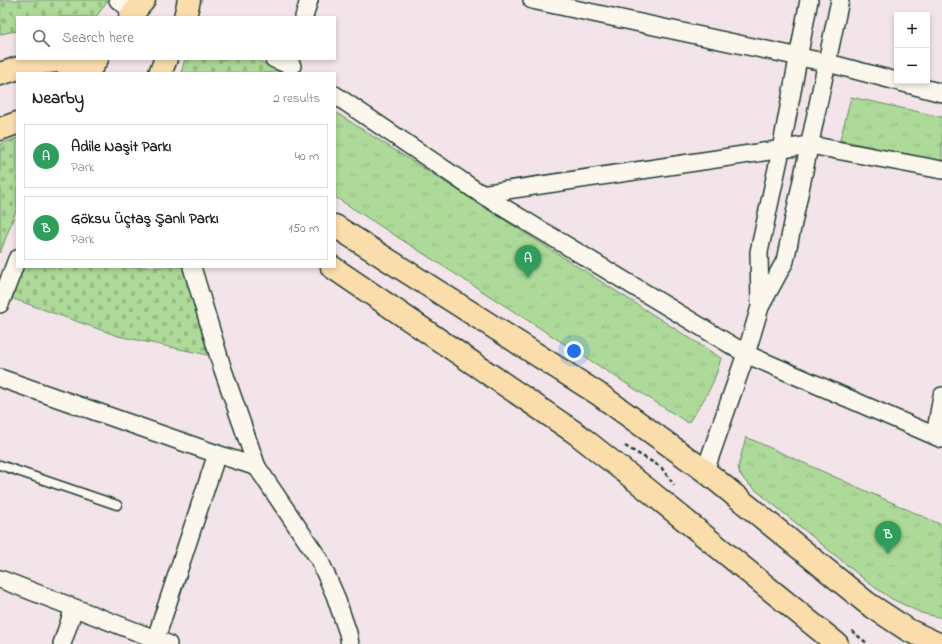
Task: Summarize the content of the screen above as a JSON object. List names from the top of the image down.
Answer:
{
  "page": {
    "map_buttons": ["+", "−"],
    "search": "Search here",
    "heading": ["Nearby", "2 results"],
    "list": [
      {
        "mark": "A",
        "name": "Adile Naşit Parkı",
        "note": "Park",
        "value": "40 m"
      },
      {
        "mark": "B",
        "name": "Göksu Üçtaş Şanlı Parkı",
        "note": "Park",
        "value": "150 m"
      }
    ],
    "pins": ["A", "B"]
  }
}
